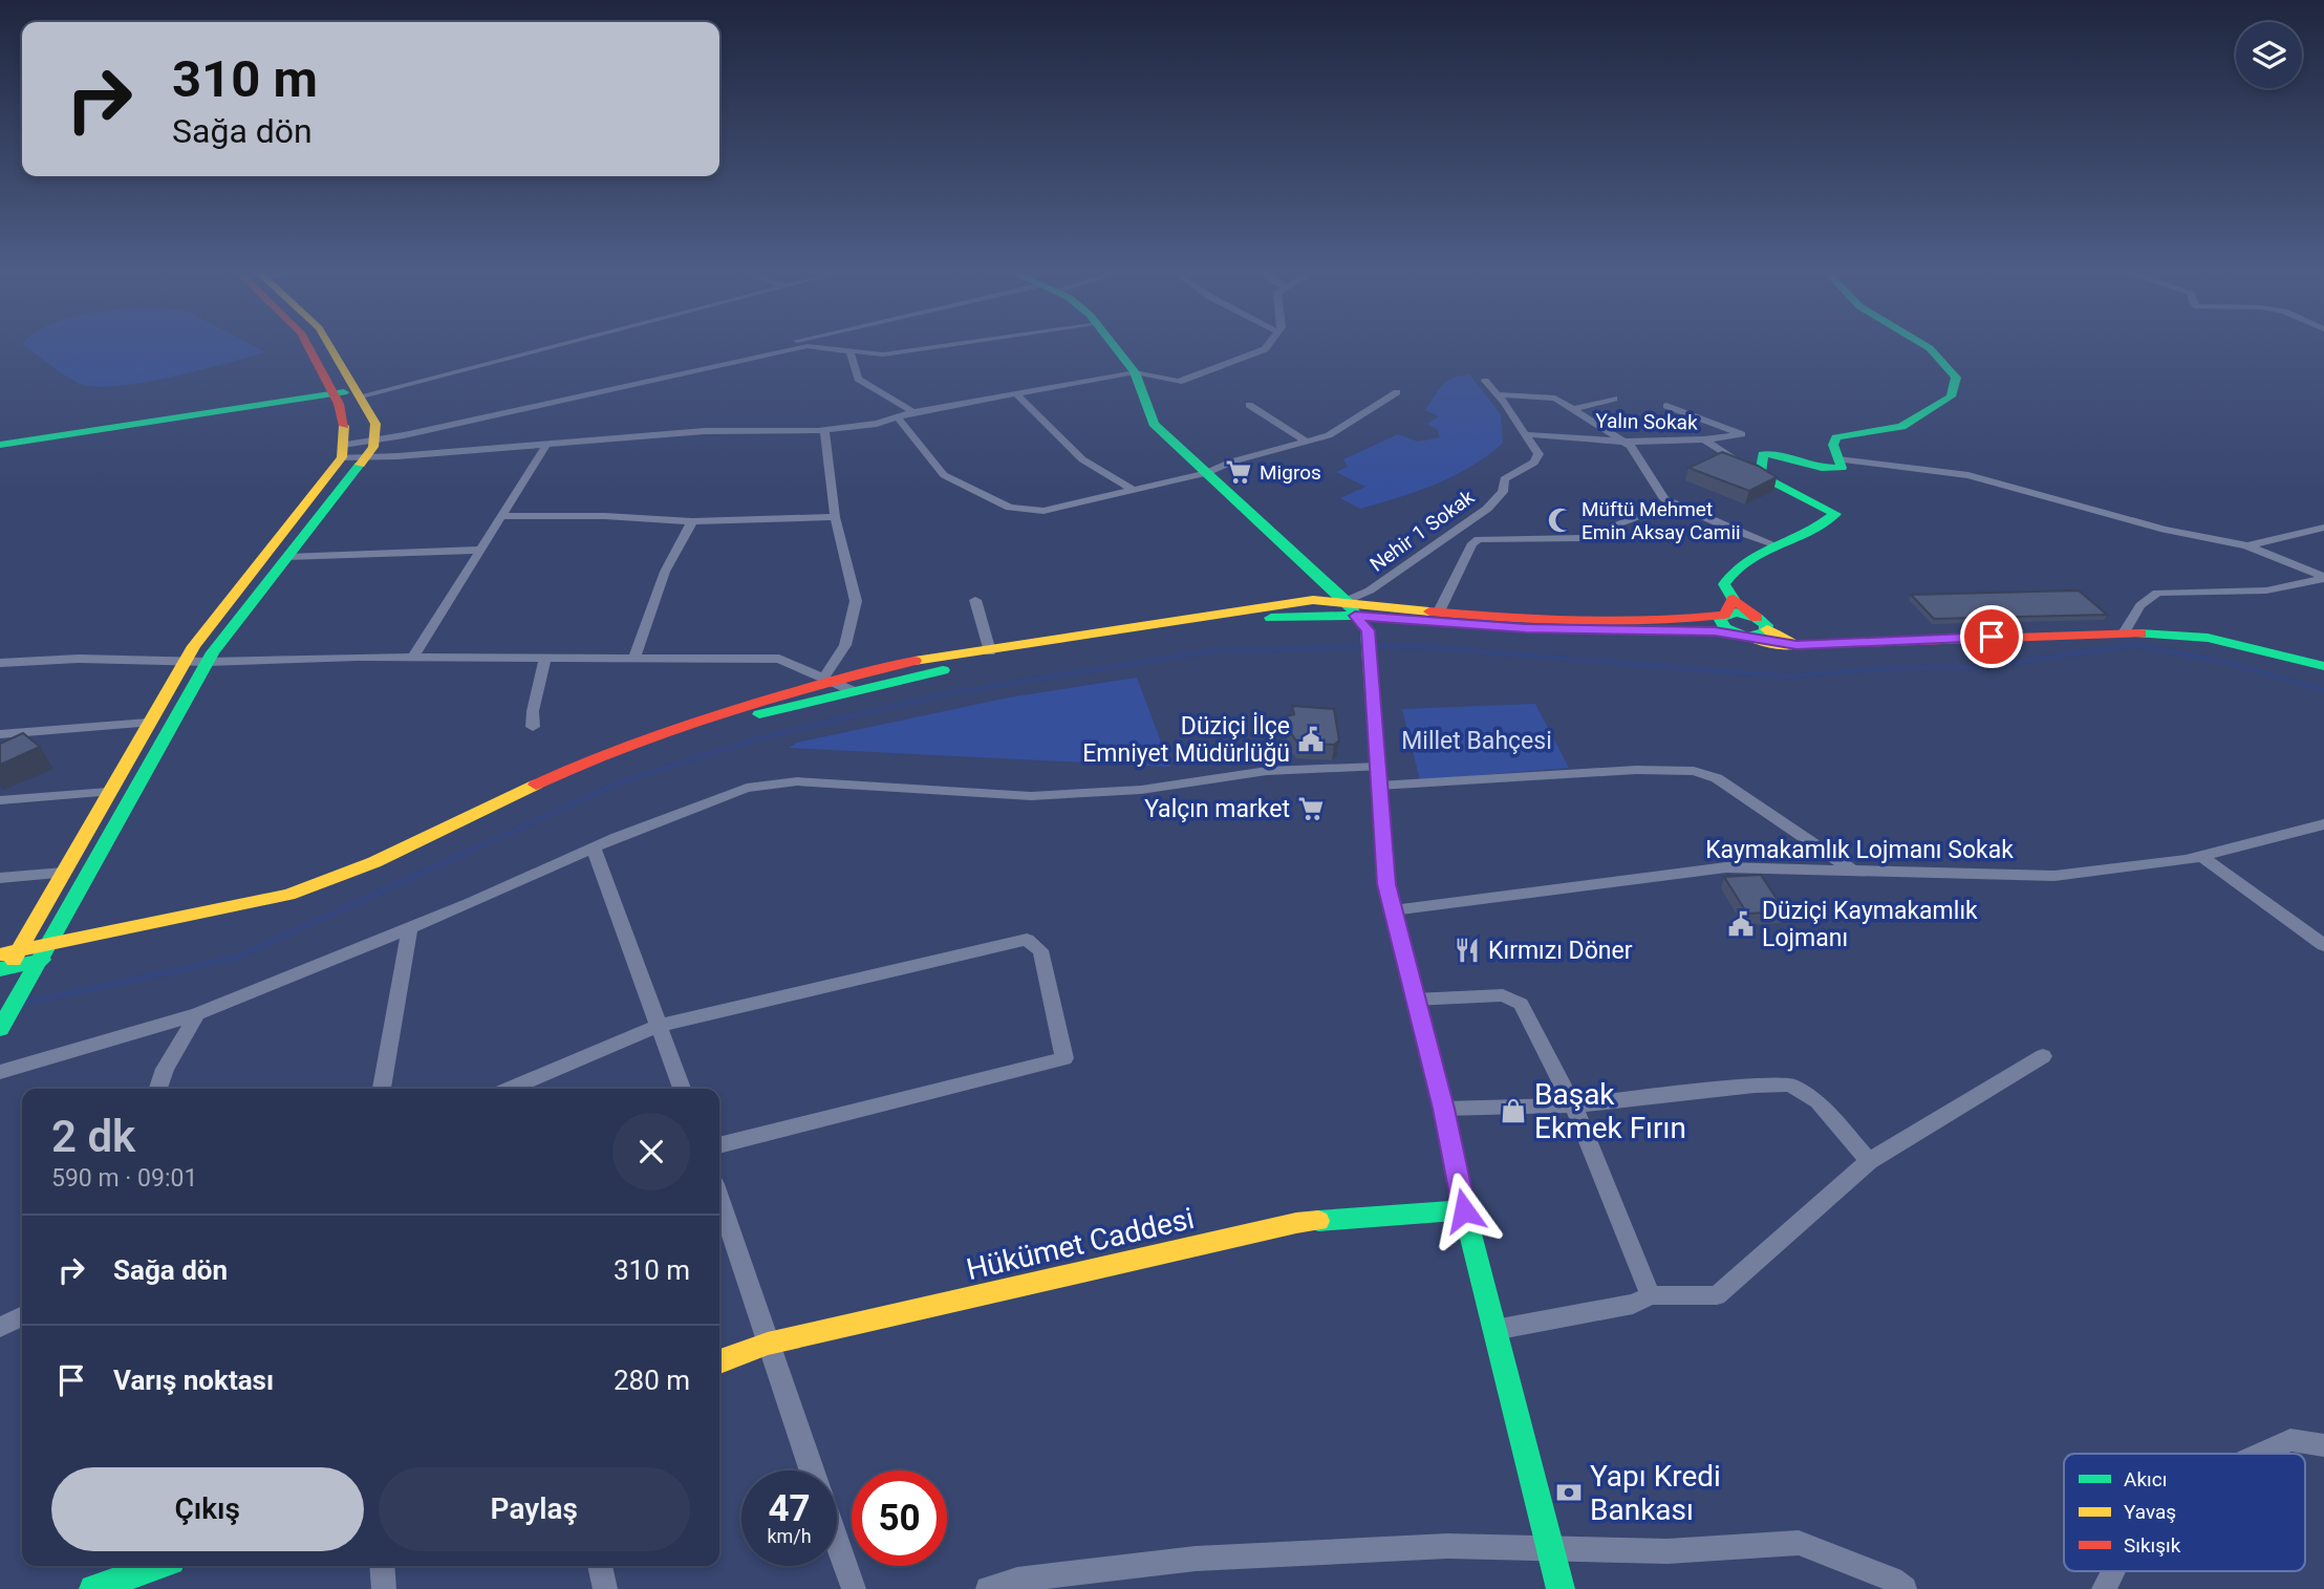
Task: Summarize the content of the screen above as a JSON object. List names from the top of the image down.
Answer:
{
  "streets": {
    "street": [
      "Yalın Sokak",
      "Nehir 1 Sokak",
      "Kaymakamlık Lojmanı Sokak",
      "Hükümet Caddesi"
    ]
  },
  "crossings": [
    ["Yalın Sokak", "Nehir 1 Sokak"]
  ],
  "parks": ["Millet Bahçesi"],
  "places": {
    "supermarket": ["Migros", "Yalçın market"],
    "mosque": ["Müftü Mehmet Emin Aksay Camii"],
    "public building": ["Düziçi İlçe Emniyet Müdürlüğü", "Düziçi Kaymakamlık Lojmanı"],
    "restaurant": ["Kırmızı Döner"],
    "shop": ["Başak Ekmek Fırın"],
    "bank": ["Yapı Kredi Bankası"]
  },
  "legend": ["Akıcı", "Yavaş", "Sıkışık"],
  "page": {
    "turn": ["310 m", "Sağa dön"],
    "heading": ["2 dk", "590 m · 09:01"],
    "list": [
      {
        "name": "Sağa dön",
        "value": "310 m"
      },
      {
        "name": "Varış noktası",
        "value": "280 m"
      }
    ],
    "buttons": ["Çıkış", "Paylaş"],
    "speed": "47 km/h",
    "limit": "50"
  }
}
